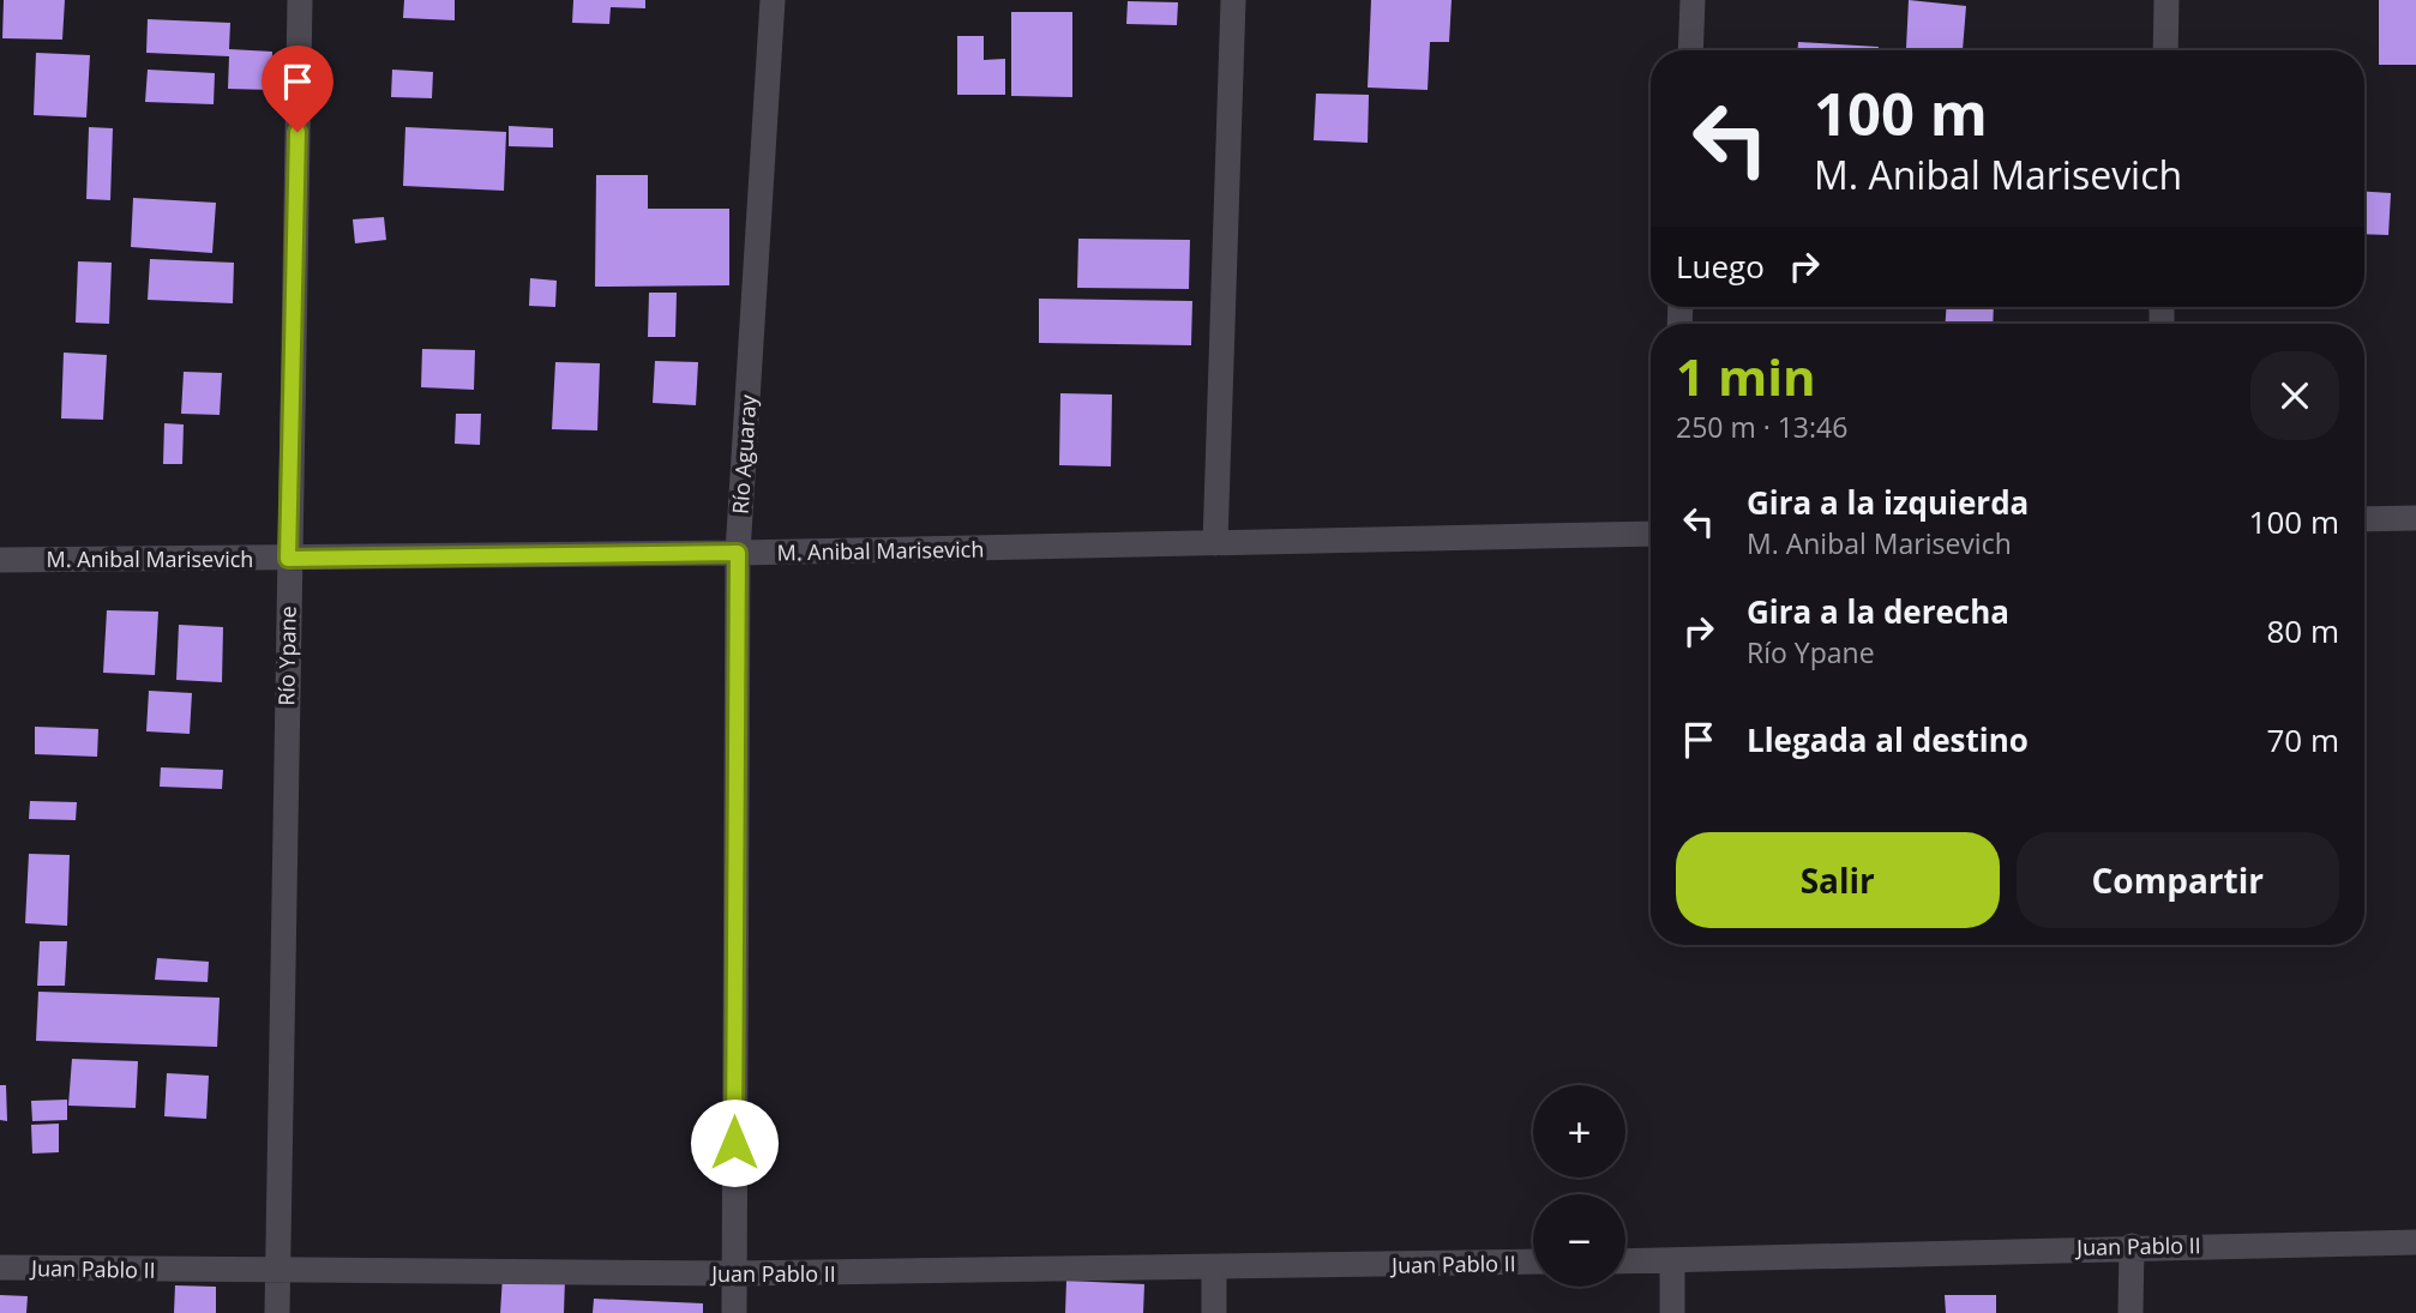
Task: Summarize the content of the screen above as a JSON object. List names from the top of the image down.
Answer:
{
  "streets": {
    "street": [
      "Río Aguaray",
      "M. Anibal Marisevich",
      "Río Ypane",
      "Juan Pablo II"
    ]
  },
  "crossings": [
    ["Río Aguaray", "M. Anibal Marisevich"],
    ["Río Aguaray", "Juan Pablo II"],
    ["M. Anibal Marisevich", "Río Ypane"],
    ["Río Ypane", "Juan Pablo II"]
  ],
  "page": {
    "turn": ["100 m", "M. Anibal Marisevich"],
    "then": "Luego",
    "heading": ["1 min", "250 m · 13:46"],
    "list": [
      {
        "name": "Gira a la izquierda",
        "note": "M. Anibal Marisevich",
        "value": "100 m"
      },
      {
        "name": "Gira a la derecha",
        "note": "Río Ypane",
        "value": "80 m"
      },
      {
        "name": "Llegada al destino",
        "value": "70 m"
      }
    ],
    "buttons": ["Salir", "Compartir"],
    "map_buttons": ["+", "−"]
  }
}
